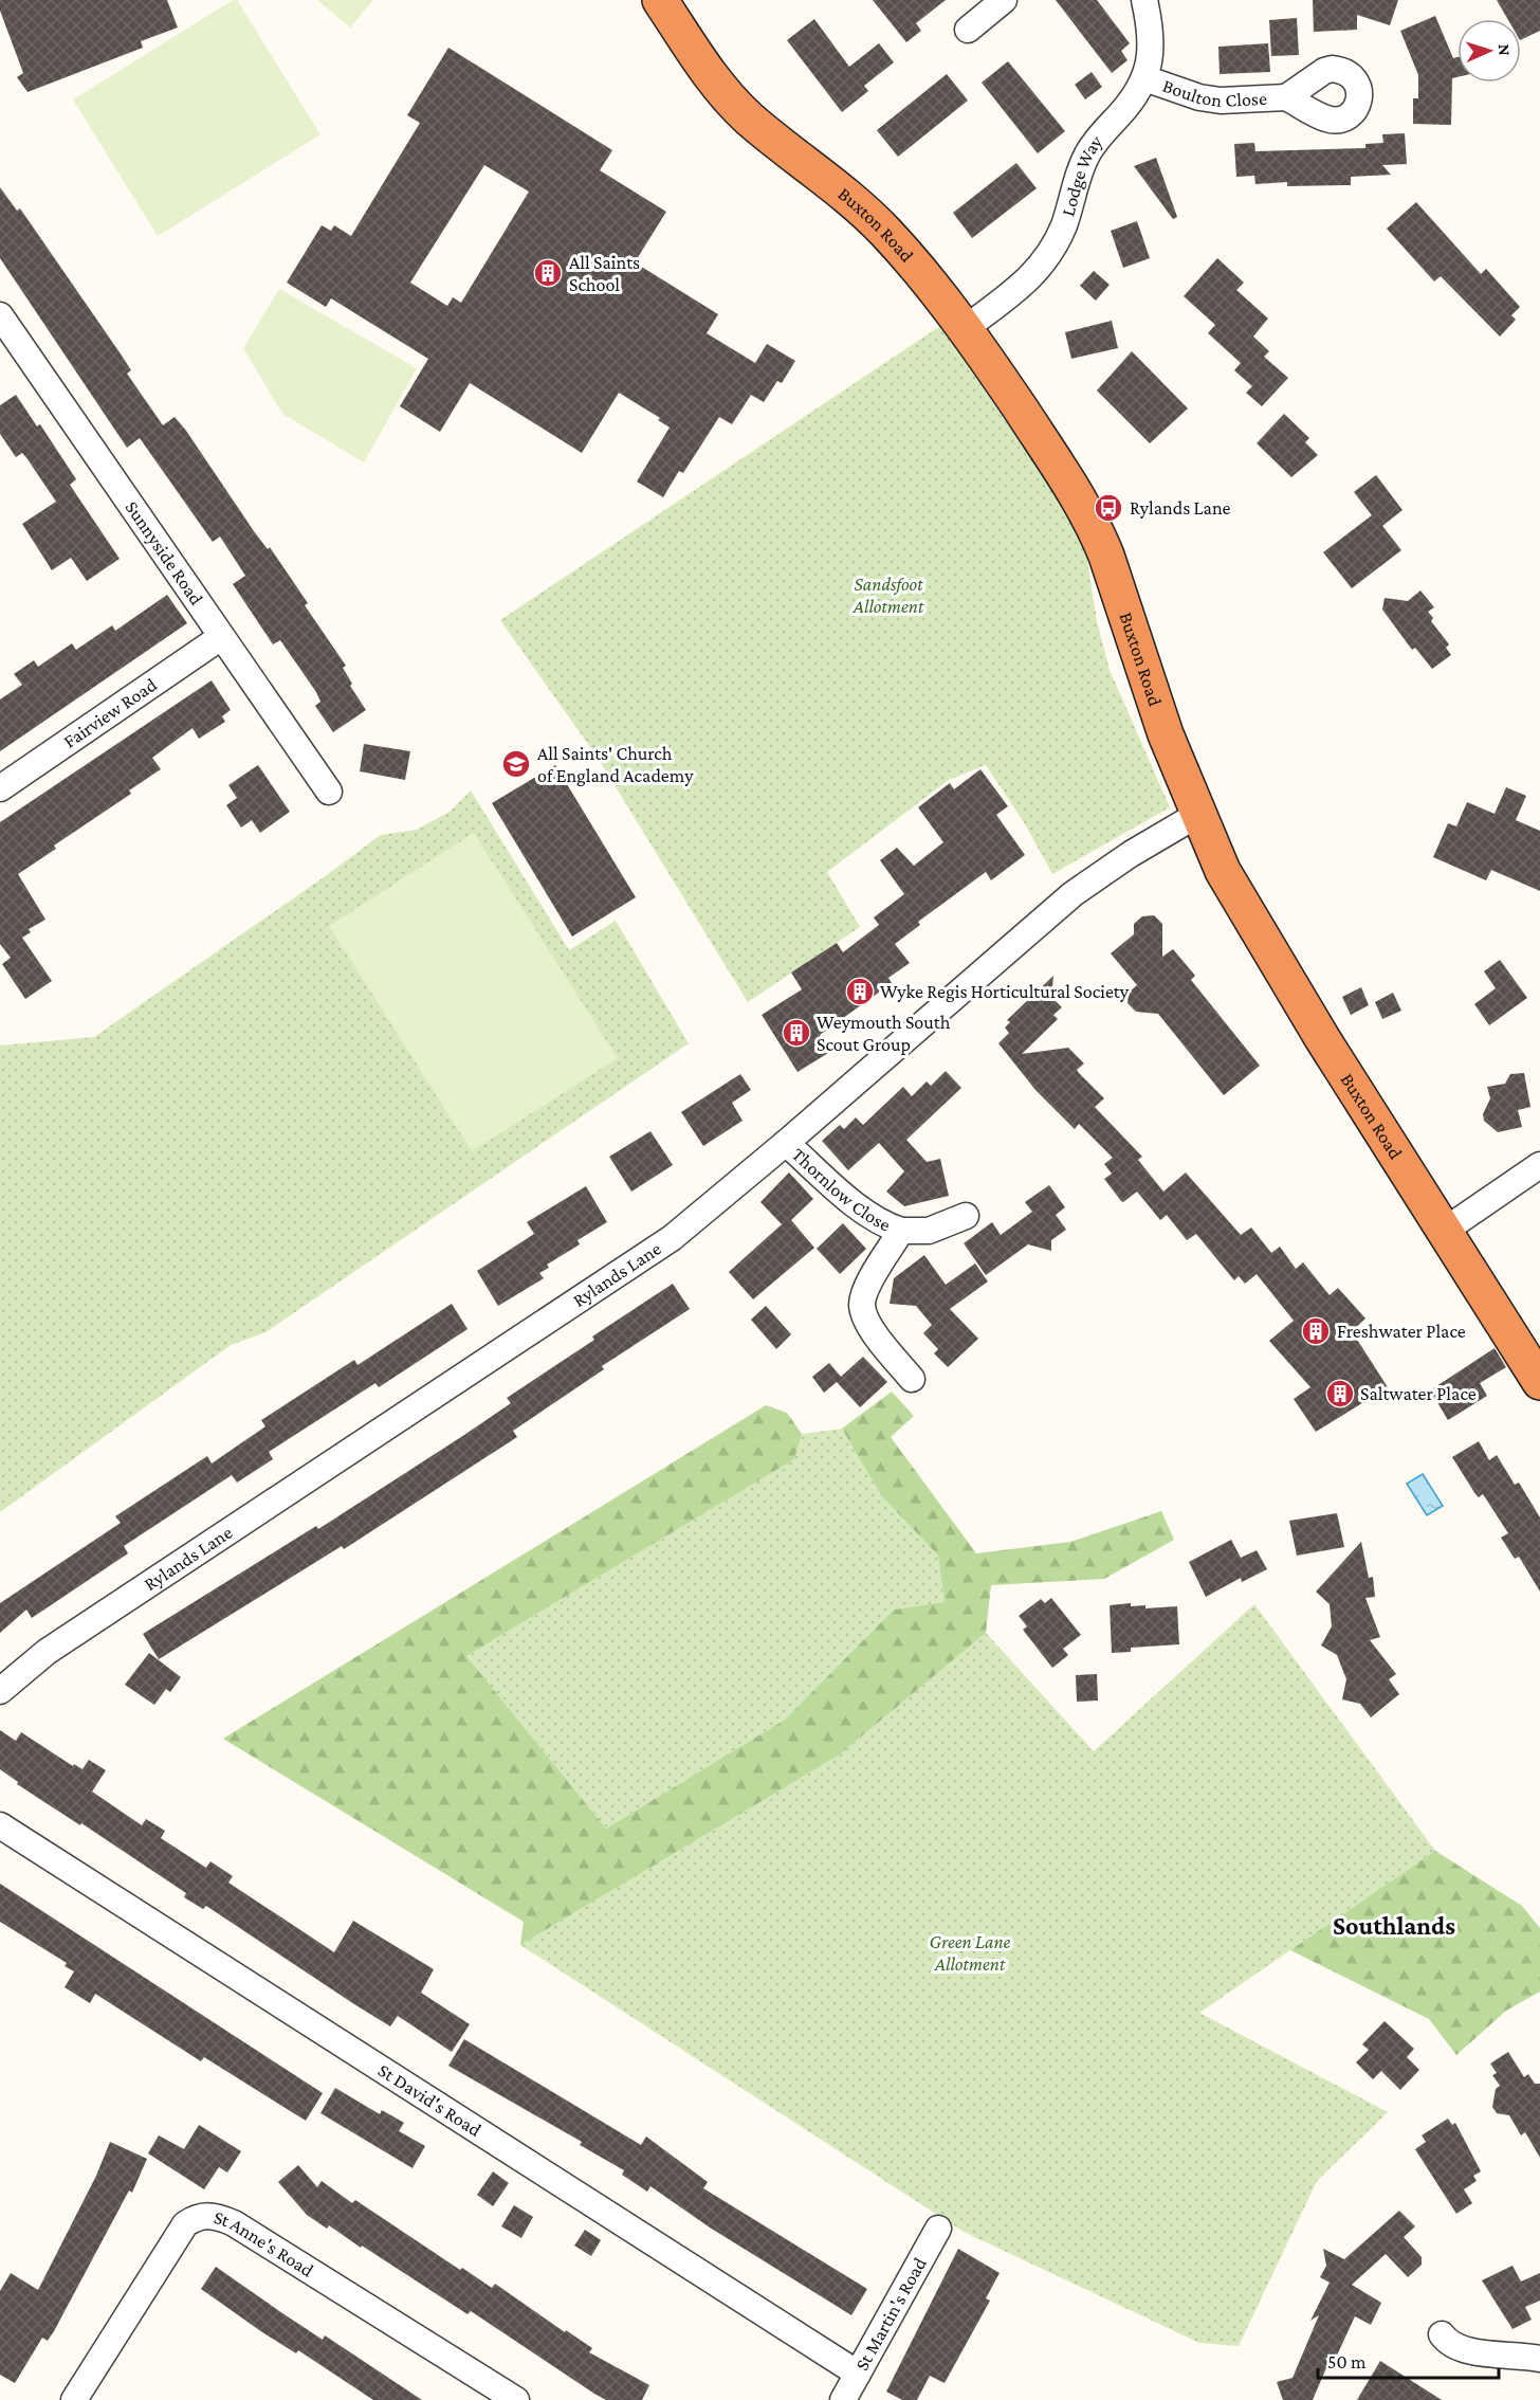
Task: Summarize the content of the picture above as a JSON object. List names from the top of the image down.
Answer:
{
  "streets": {
    "highway": ["Buxton Road"],
    "street": [
      "Boulton Close",
      "Lodge Way",
      "Sunnyside Road",
      "Fairview Road",
      "Thornlow Close",
      "Rylands Lane",
      "St David's Road",
      "St Anne's Road",
      "St Martin's Road"
    ]
  },
  "crossings": [
    ["Boulton Close", "Lodge Way"],
    ["Lodge Way", "Buxton Road"],
    ["Buxton Road", "Rylands Lane"],
    ["Sunnyside Road", "Fairview Road"],
    ["Thornlow Close", "Rylands Lane"],
    ["St David's Road", "St Martin's Road"]
  ],
  "districts": ["Southlands"],
  "parks": ["Sandsfoot Allotment", "Green Lane Allotment"],
  "places": {
    "building": [
      "All Saints School",
      "Wyke Regis Horticultural Society",
      "Weymouth South Scout Group",
      "Freshwater Place",
      "Saltwater Place"
    ],
    "bus stop": ["Rylands Lane"],
    "school or university": ["All Saints' Church of England Academy"]
  },
  "scale_bar": "50 m",
  "north": "right"
}
